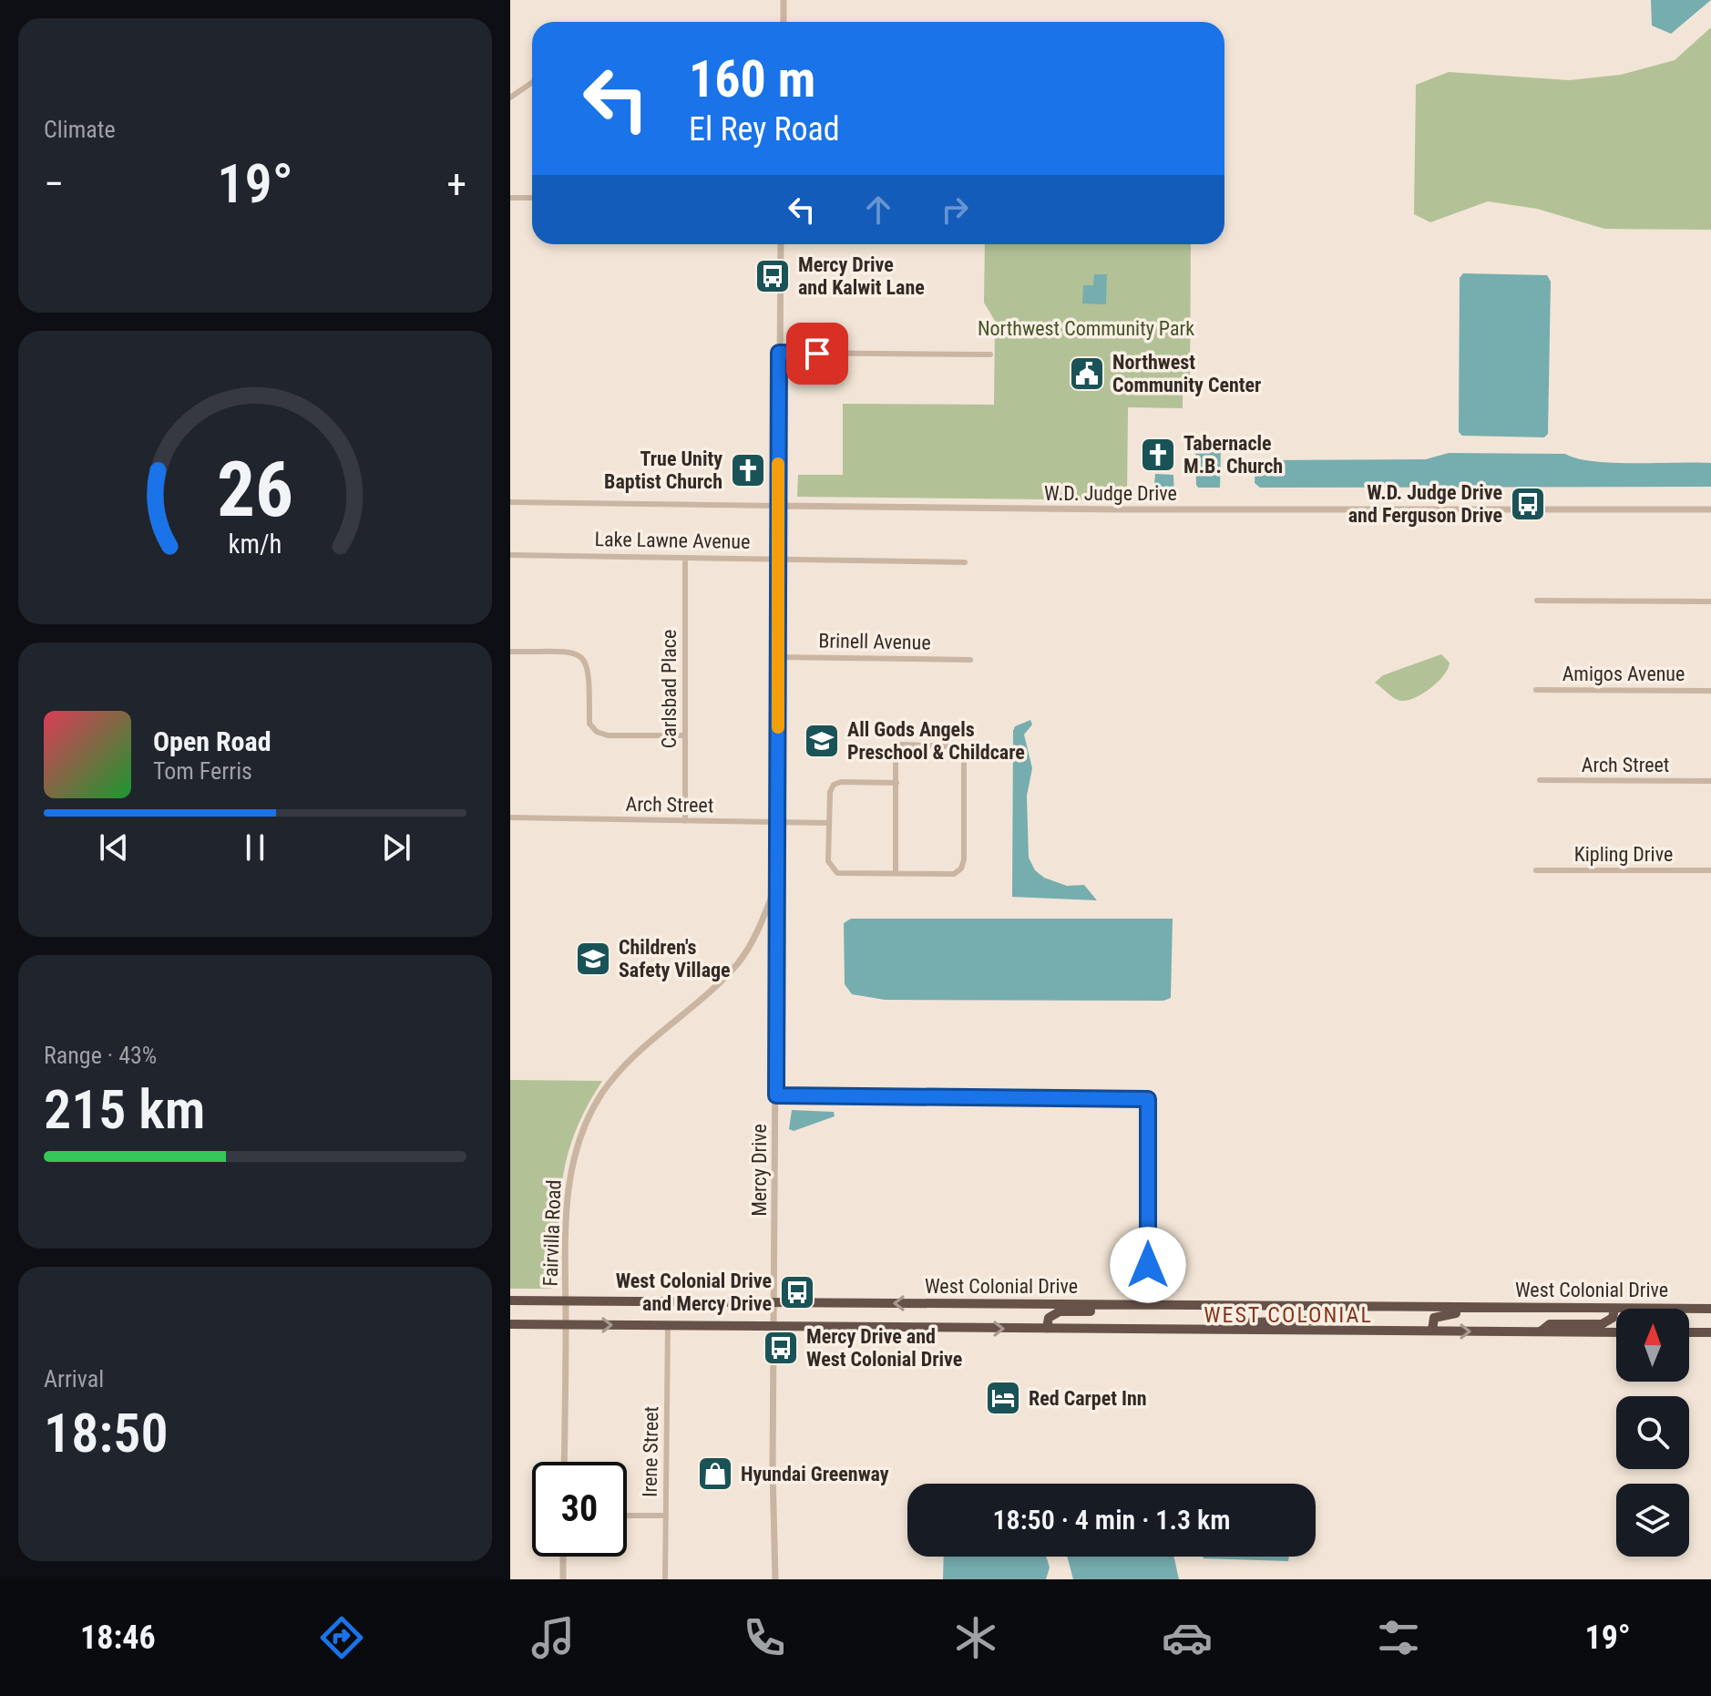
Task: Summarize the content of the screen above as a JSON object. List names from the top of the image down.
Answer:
{
  "streets": {
    "highway": ["West Colonial Drive"],
    "street": [
      "W.D. Judge Drive",
      "Lake Lawne Avenue",
      "Brinell Avenue",
      "Amigos Avenue",
      "Carlsbad Place",
      "Arch Street",
      "Kipling Drive",
      "Mercy Drive",
      "Fairvilla Road",
      "Irene Street"
    ]
  },
  "crossings": [
    ["W.D. Judge Drive", "Mercy Drive"],
    ["Lake Lawne Avenue", "Carlsbad Place"],
    ["Lake Lawne Avenue", "Mercy Drive"],
    ["Brinell Avenue", "Mercy Drive"],
    ["Carlsbad Place", "Arch Street"],
    ["Arch Street", "Mercy Drive"],
    ["Mercy Drive", "Fairvilla Road"],
    ["Mercy Drive", "West Colonial Drive"],
    ["Fairvilla Road", "West Colonial Drive"],
    ["West Colonial Drive", "Irene Street"]
  ],
  "districts": ["WEST COLONIAL"],
  "parks": ["Northwest Community Park"],
  "places": {
    "bus stop": [
      "Mercy Drive and Kalwit Lane",
      "W.D. Judge Drive and Ferguson Drive",
      "West Colonial Drive and Mercy Drive",
      "Mercy Drive and West Colonial Drive"
    ],
    "public building": ["Northwest Community Center"],
    "church": ["Tabernacle M.B. Church", "True Unity Baptist Church"],
    "school or university": ["All Gods Angels Preschool & Childcare", "Children's Safety Village"],
    "hotel": ["Red Carpet Inn"],
    "shop": ["Hyundai Greenway"]
  },
  "north": "top",
  "page": {
    "tile": [
      "Climate",
      ["Range · 43%", "215 km"],
      ["Arrival", "18:50"]
    ],
    "turn": ["160 m", "El Rey Road"],
    "heat": ["−", "19°", "+"],
    "song": ["Open Road", "Tom Ferris"],
    "limit": "30",
    "trip": "18:50 · 4 min · 1.3 km",
    "tabs": ["18:46", "19°"],
    "gauge": ["26", "km/h"]
  }
}
